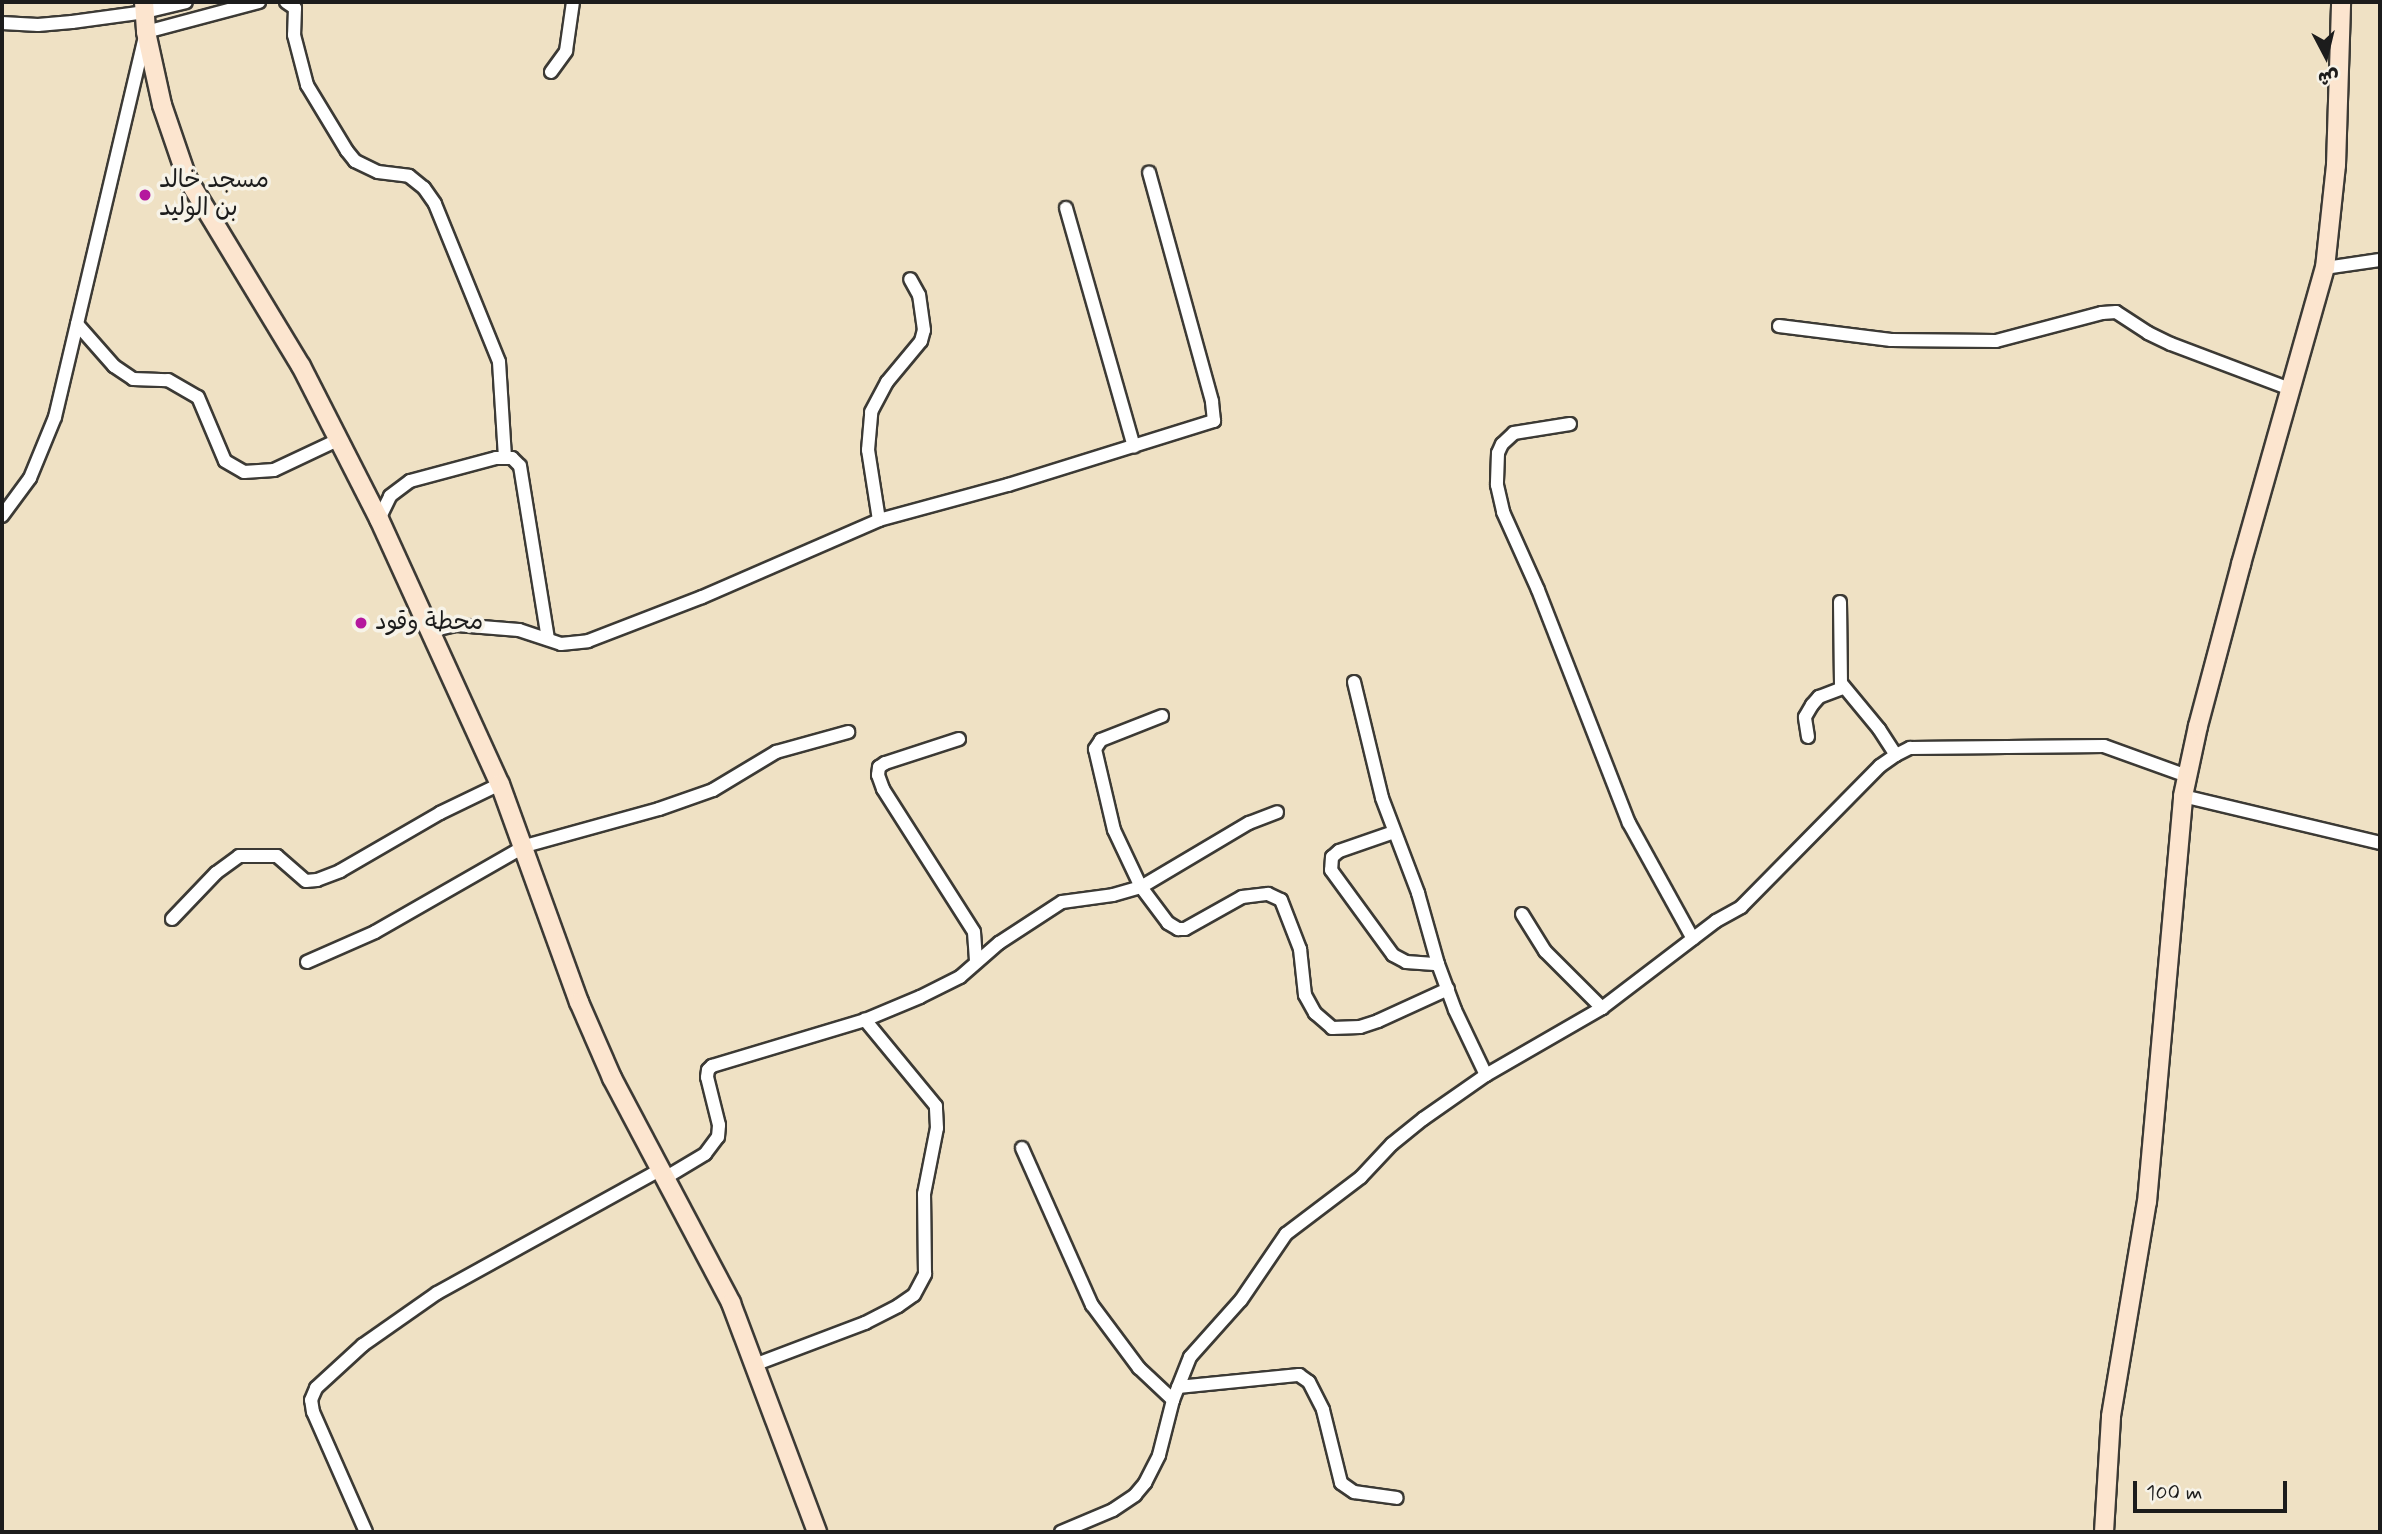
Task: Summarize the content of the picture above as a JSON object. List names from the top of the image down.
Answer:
{
  "places": ["مسجد خالد بن الوليد", "محطة وقود"],
  "scale_bar": "100 m",
  "north": "bottom"
}
